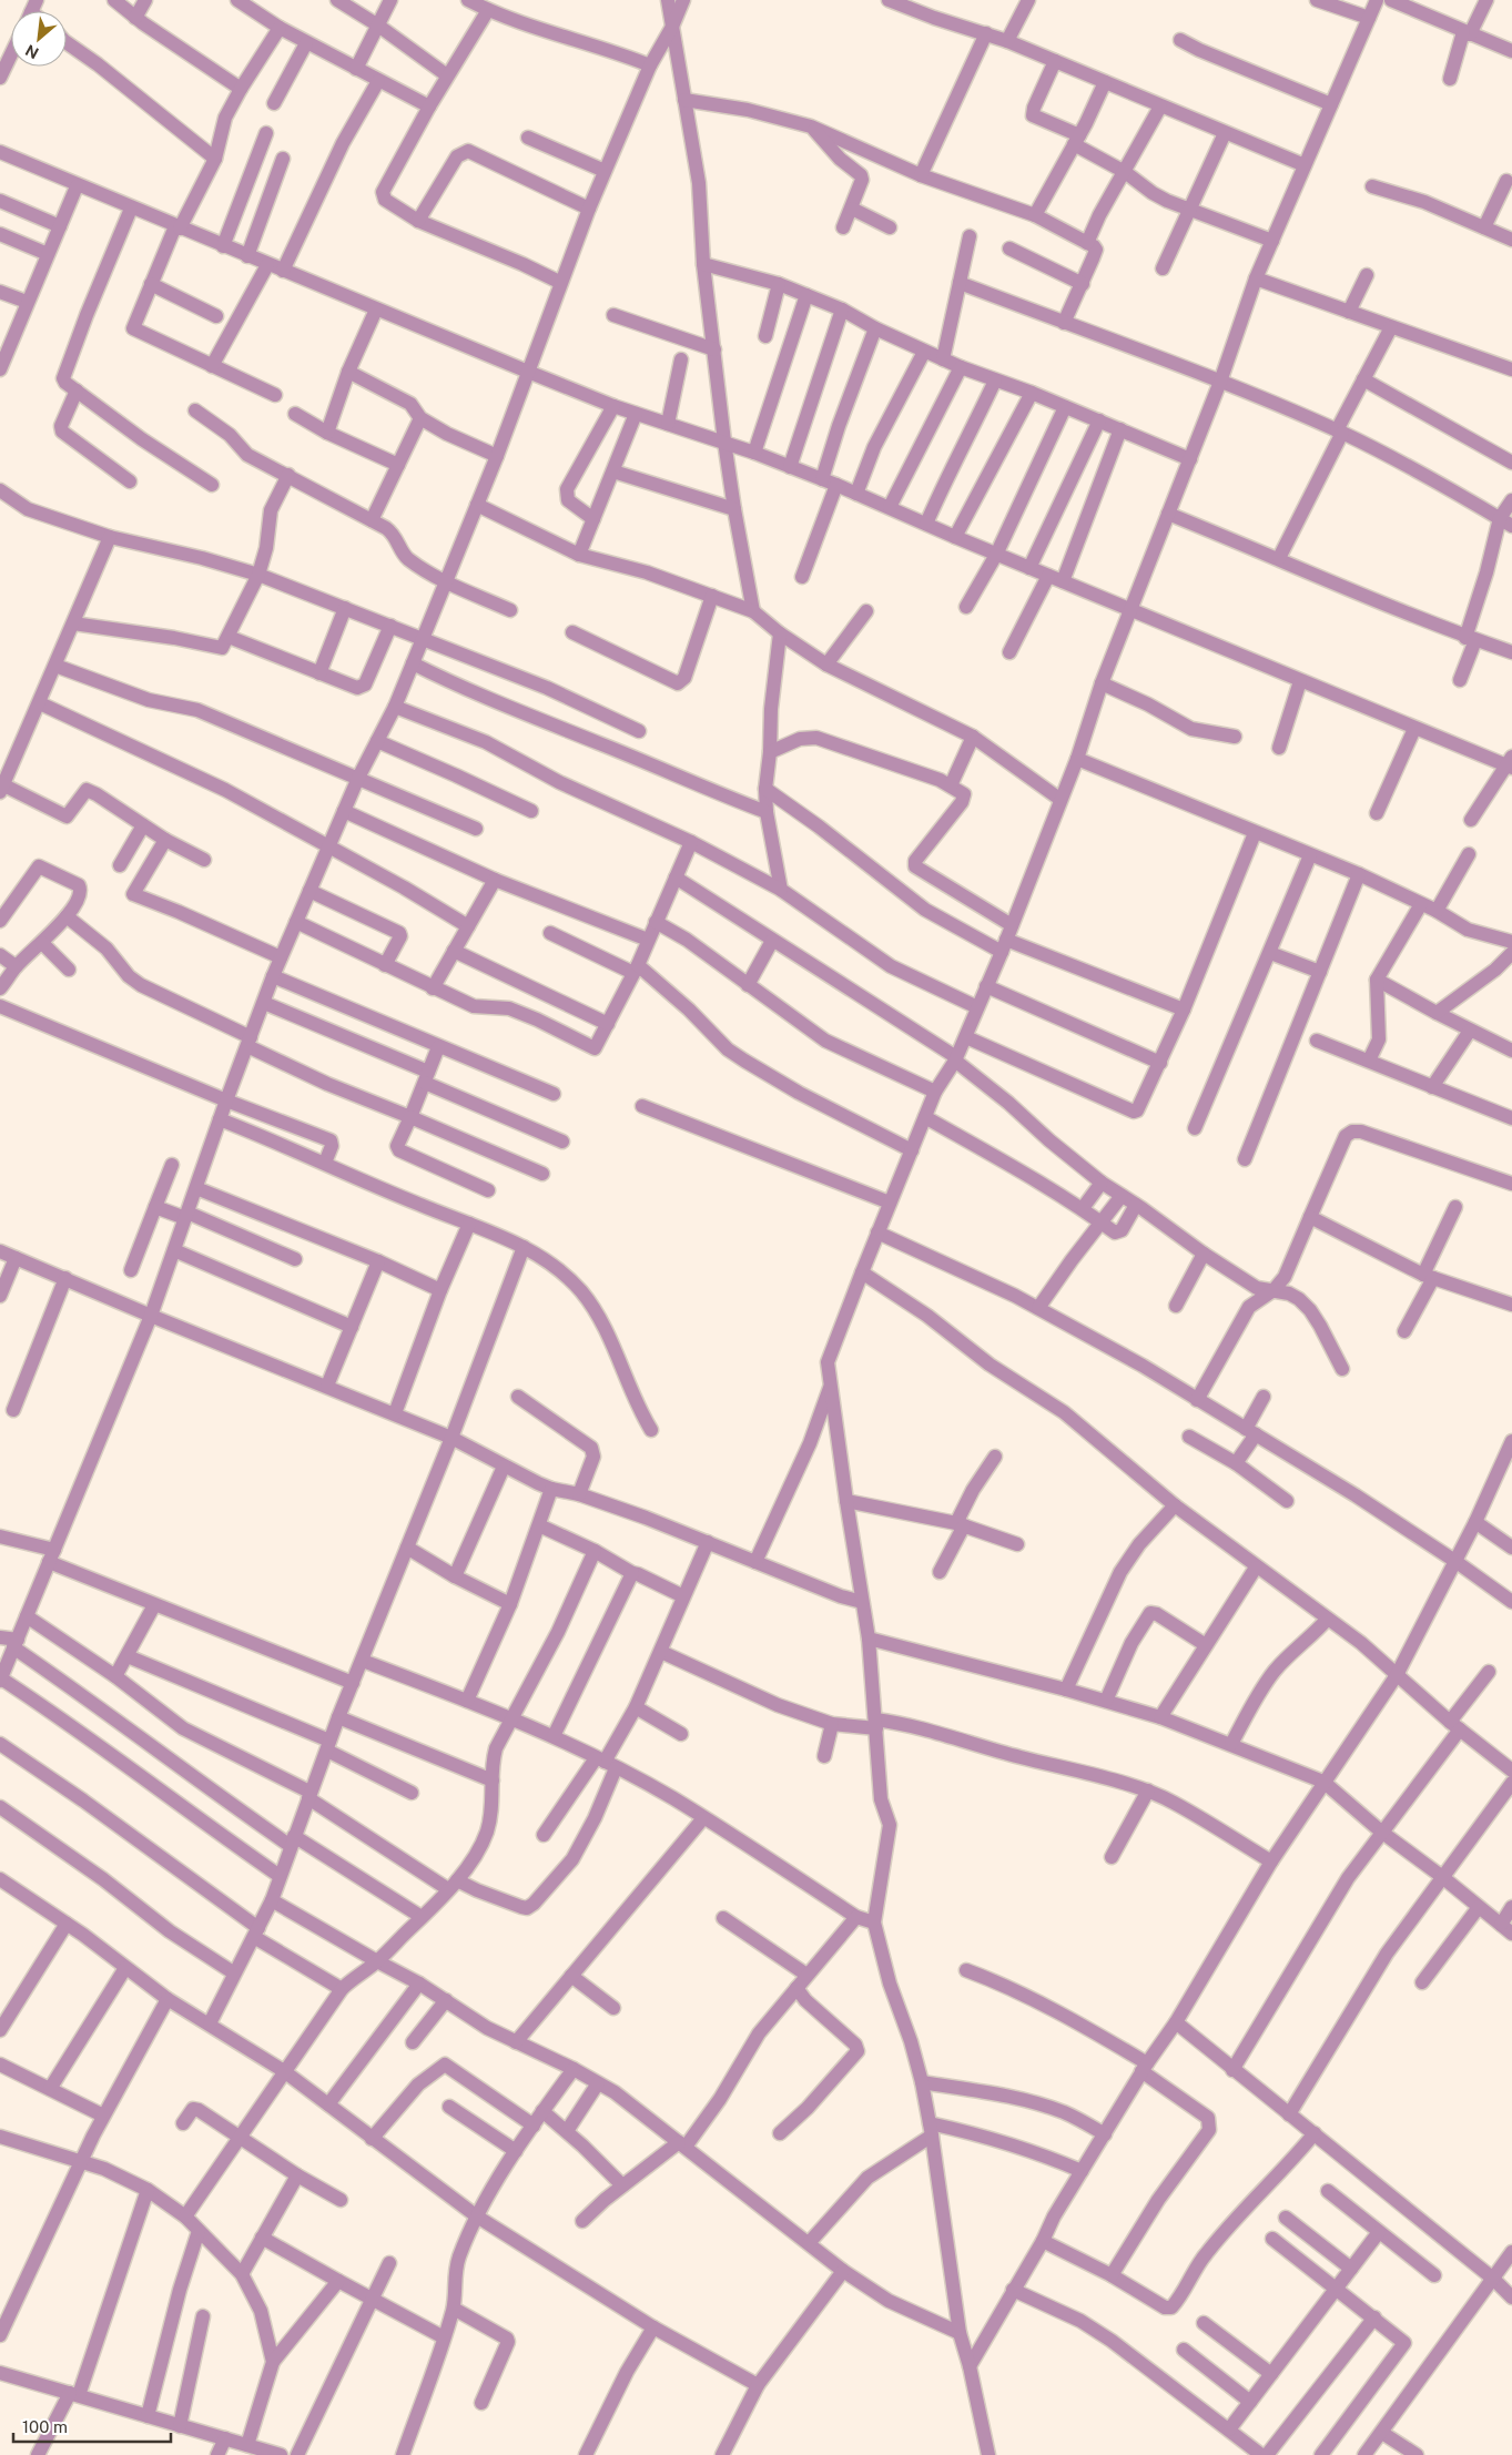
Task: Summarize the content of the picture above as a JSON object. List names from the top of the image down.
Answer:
{
  "scale_bar": "100 m",
  "north": "bottom left"
}
